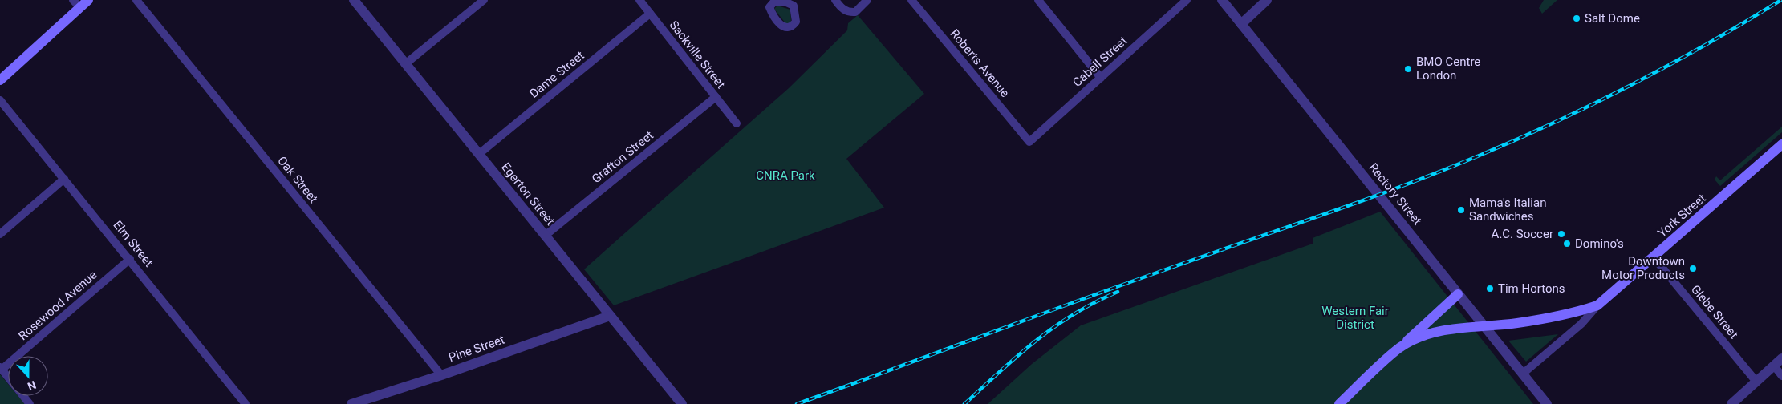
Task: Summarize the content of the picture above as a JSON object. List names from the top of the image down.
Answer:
{
  "streets": {
    "main road": ["York Street"],
    "street": [
      "Sackville Street",
      "Cabell Street",
      "Roberts Avenue",
      "Dame Street",
      "Grafton Street",
      "Oak Street",
      "Egerton Street",
      "Rectory Street",
      "Elm Street",
      "Rosewood Avenue",
      "Glebe Street",
      "Pine Street"
    ]
  },
  "crossings": [
    ["Sackville Street", "Dame Street"],
    ["Sackville Street", "Grafton Street"],
    ["Cabell Street", "Roberts Avenue"],
    ["Dame Street", "Egerton Street"],
    ["Grafton Street", "Egerton Street"],
    ["Oak Street", "Pine Street"],
    ["Egerton Street", "Pine Street"],
    ["Rectory Street", "York Street"],
    ["York Street", "Glebe Street"],
    ["Elm Street", "Rosewood Avenue"]
  ],
  "parks": ["CNRA Park", "Western Fair District"],
  "places": [
    "Salt Dome",
    "BMO Centre London",
    "Mama's Italian Sandwiches",
    "A.C. Soccer",
    "Domino's",
    "Downtown Motor Products",
    "Tim Hortons"
  ],
  "north": "bottom"
}
